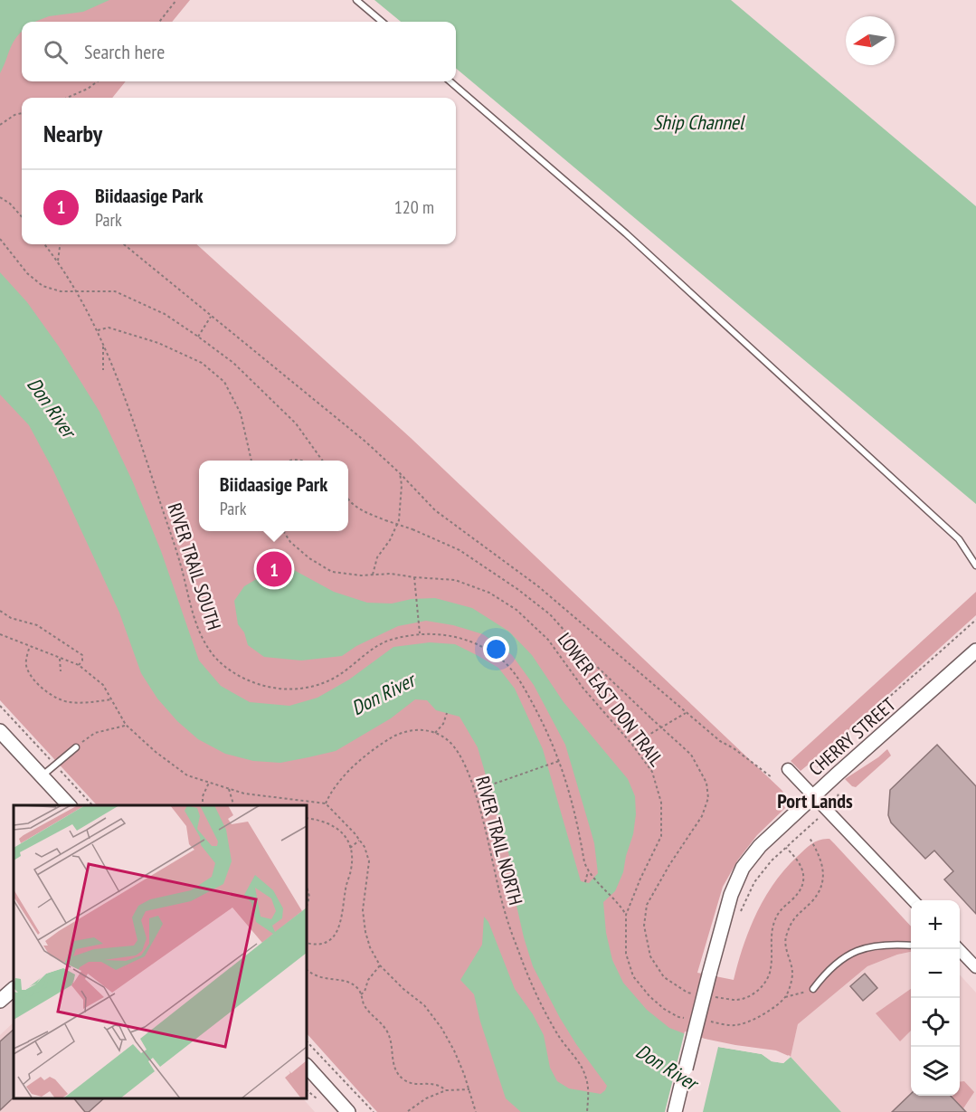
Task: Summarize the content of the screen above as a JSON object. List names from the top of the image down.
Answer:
{
  "streets": {
    "street": ["CHERRY STREET"],
    "path": ["RIVER TRAIL SOUTH", "LOWER EAST DON TRAIL", "RIVER TRAIL NORTH"]
  },
  "districts": ["Port Lands"],
  "water": ["Ship Channel", "Don River"],
  "north": "left",
  "page": {
    "search": "Search here",
    "heading": "Nearby",
    "list": [
      {
        "mark": "1",
        "name": "Biidaasige Park",
        "note": "Park",
        "value": "120 m"
      }
    ],
    "popup": ["Biidaasige Park", "Park"],
    "pins": "1",
    "map_buttons": ["+", "−"]
  }
}
